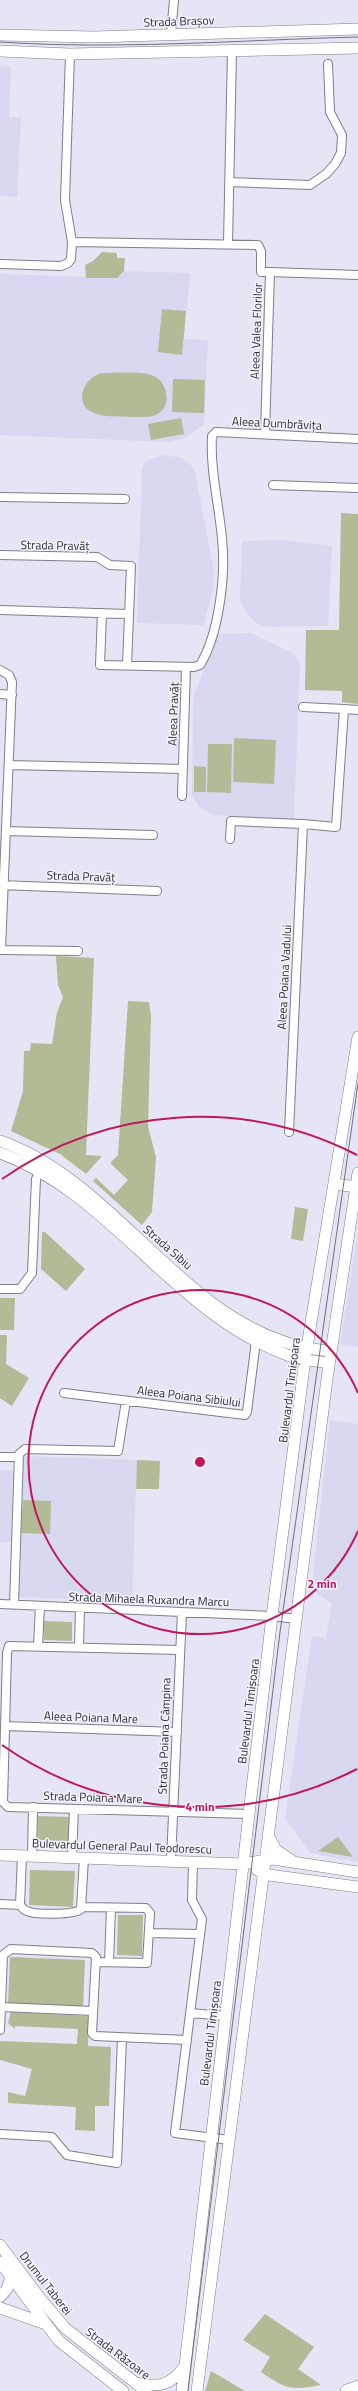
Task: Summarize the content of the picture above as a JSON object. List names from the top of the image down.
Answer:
{
  "streets": {
    "main road": [
      "Strada Brașov",
      "Strada Sibiu",
      "Bulevardul Timișoara",
      "Bulevardul General Paul Teodorescu",
      "Drumul Taberei",
      "Strada Răzoare"
    ],
    "street": [
      "Aleea Valea Florilor",
      "Aleea Dumbrăvița",
      "Strada Pravăț",
      "Aleea Pravăț",
      "Aleea Poiana Vadului",
      "Aleea Poiana Sibiului",
      "Strada Mihaela Ruxandra Marcu",
      "Aleea Poiana Mare",
      "Strada Poiana Câmpina",
      "Strada Poiana Mare"
    ]
  },
  "crossings": [
    ["Aleea Valea Florilor", "Aleea Dumbrăvița"],
    ["Aleea Dumbrăvița", "Aleea Pravăț"],
    ["Strada Sibiu", "Bulevardul Timișoara"],
    ["Strada Sibiu", "Aleea Poiana Sibiului"],
    ["Bulevardul Timișoara", "Strada Mihaela Ruxandra Marcu"],
    ["Bulevardul Timișoara", "Strada Poiana Mare"],
    ["Bulevardul Timișoara", "Bulevardul General Paul Teodorescu"],
    ["Strada Mihaela Ruxandra Marcu", "Strada Poiana Câmpina"],
    ["Aleea Poiana Mare", "Strada Poiana Câmpina"],
    ["Aleea Poiana Mare", "Strada Poiana Mare"],
    ["Strada Poiana Câmpina", "Strada Poiana Mare"],
    ["Strada Poiana Câmpina", "Bulevardul General Paul Teodorescu"],
    ["Strada Poiana Mare", "Bulevardul General Paul Teodorescu"],
    ["Drumul Taberei", "Strada Răzoare"]
  ],
  "rings": ["2 min", "4 min"]
}
